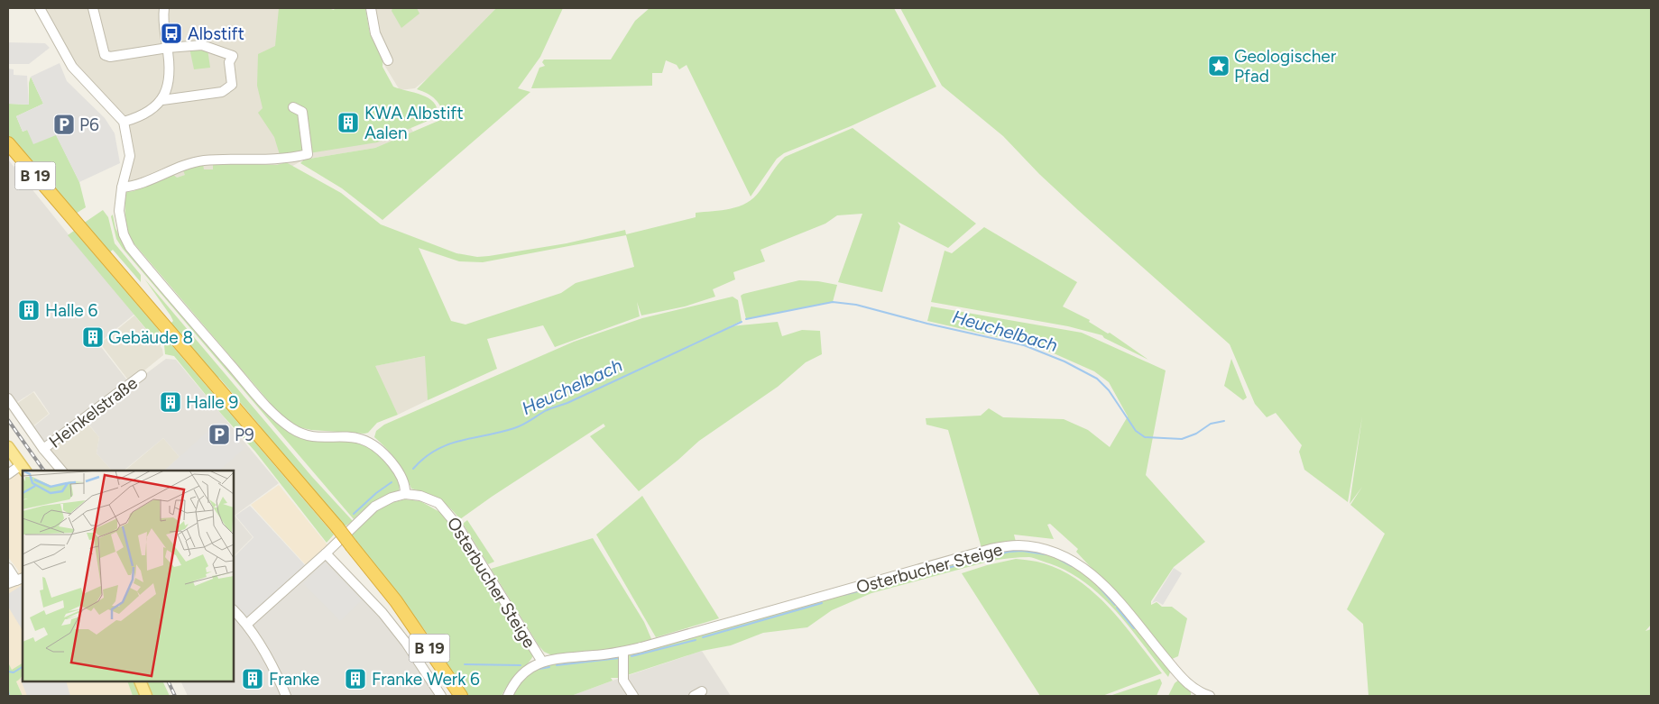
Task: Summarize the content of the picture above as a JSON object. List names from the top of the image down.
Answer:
{
  "streets": {
    "highway": ["B 19"],
    "street": ["Heinkelstraße", "Osterbucher Steige"]
  },
  "water": ["Heuchelbach"],
  "places": {
    "bus stop": ["Albstift"],
    "place": ["Geologischer Pfad"],
    "building": [
      "KWA Albstift Aalen",
      "Halle 6",
      "Gebäude 8",
      "Halle 9",
      "Franke",
      "Franke Werk 6"
    ],
    "parking": ["P6", "P9"]
  }
}
